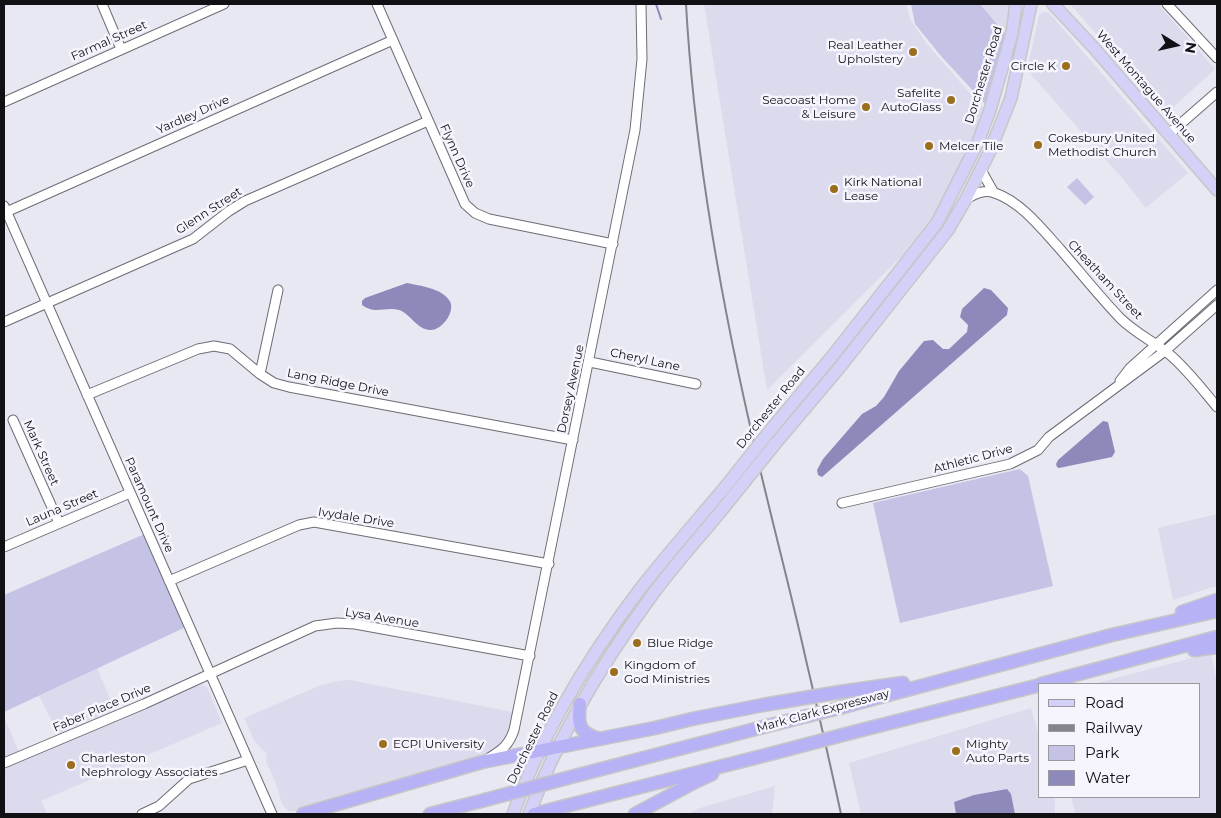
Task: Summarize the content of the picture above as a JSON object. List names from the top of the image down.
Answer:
{
  "streets": {
    "highway": ["Mark Clark Expressway"],
    "main road": ["Dorchester Road", "West Montague Avenue"],
    "street": [
      "Farmal Street",
      "Yardley Drive",
      "Flynn Drive",
      "Glenn Street",
      "Cheatham Street",
      "Cheryl Lane",
      "Lang Ridge Drive",
      "Dorsey Avenue",
      "Mark Street",
      "Athletic Drive",
      "Paramount Drive",
      "Launa Street",
      "Ivydale Drive",
      "Lysa Avenue",
      "Faber Place Drive"
    ]
  },
  "crossings": [
    ["Yardley Drive", "Flynn Drive"],
    ["Yardley Drive", "Paramount Drive"],
    ["Flynn Drive", "Glenn Street"],
    ["Flynn Drive", "Dorsey Avenue"],
    ["Glenn Street", "Paramount Drive"],
    ["Cheatham Street", "Athletic Drive"],
    ["Cheryl Lane", "Dorsey Avenue"],
    ["Lang Ridge Drive", "Dorsey Avenue"],
    ["Lang Ridge Drive", "Paramount Drive"],
    ["Dorsey Avenue", "Ivydale Drive"],
    ["Dorsey Avenue", "Lysa Avenue"],
    ["Mark Street", "Launa Street"],
    ["Paramount Drive", "Launa Street"],
    ["Paramount Drive", "Ivydale Drive"],
    ["Paramount Drive", "Lysa Avenue"],
    ["Paramount Drive", "Faber Place Drive"],
    ["Lysa Avenue", "Faber Place Drive"]
  ],
  "places": [
    "Real Leather Upholstery",
    "Circle K",
    "Safelite AutoGlass",
    "Seacoast Home & Leisure",
    "Cokesbury United Methodist Church",
    "Melcer Tile",
    "Kirk National Lease",
    "Blue Ridge",
    "Kingdom of God Ministries",
    "ECPI University",
    "Mighty Auto Parts",
    "Charleston Nephrology Associates"
  ],
  "legend": [
    "Road",
    "Railway",
    "Park",
    "Water"
  ],
  "north": "right"
}
